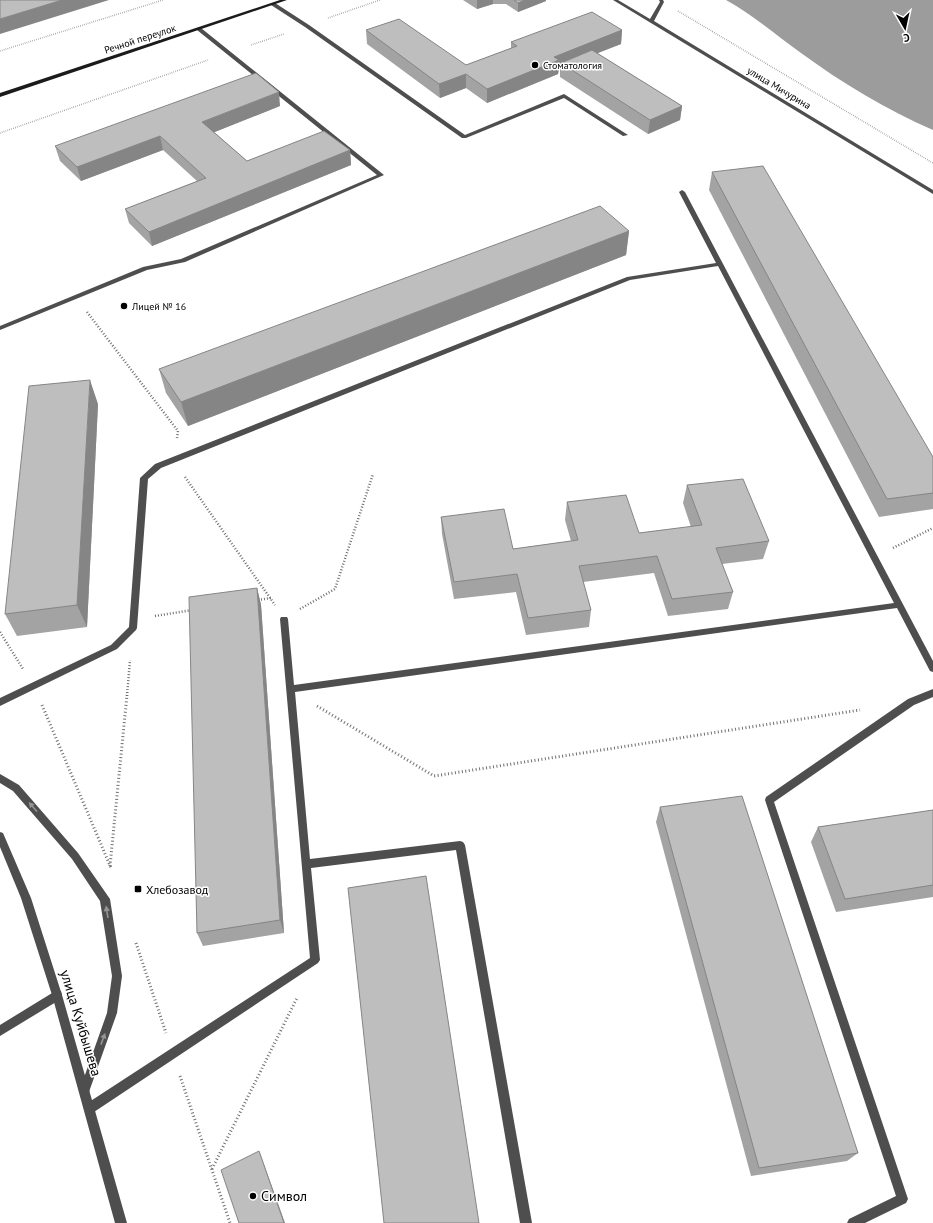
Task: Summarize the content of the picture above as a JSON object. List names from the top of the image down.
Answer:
{
  "streets": {
    "main road": ["Речной переулок"],
    "street": ["улица Мичурина", "улица Куйбышева"]
  },
  "places": {
    "other": ["Стоматология", "Лицей № 16", "Символ"],
    "transit": ["Хлебозавод"]
  },
  "north": "bottom"
}
